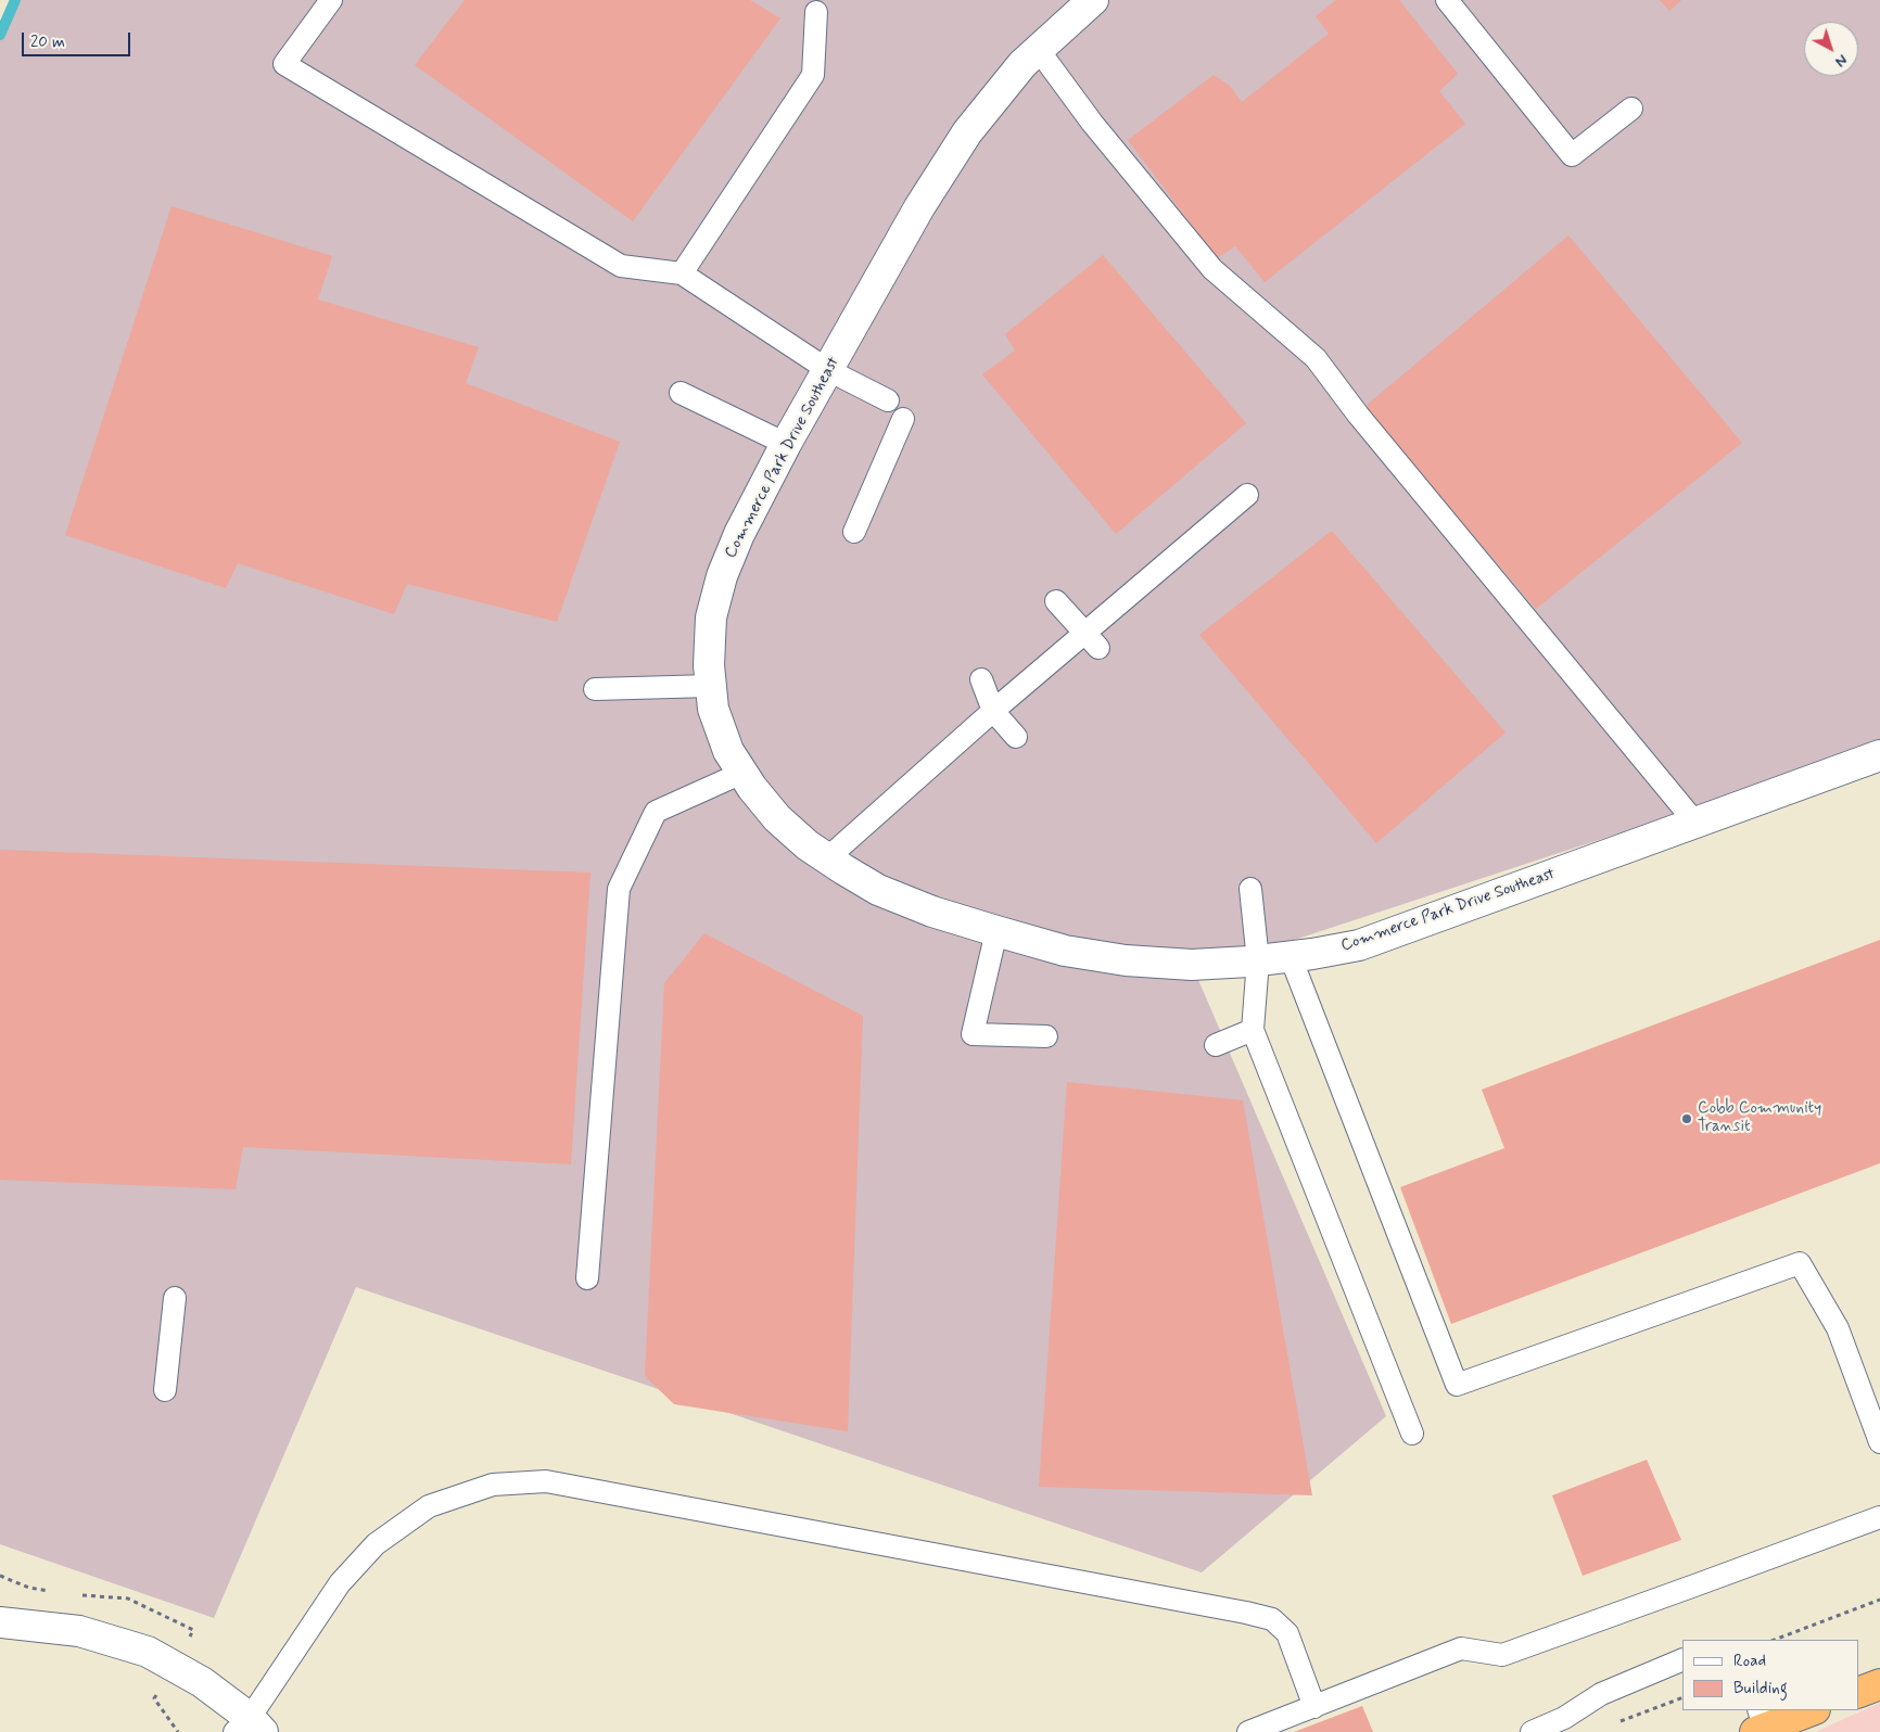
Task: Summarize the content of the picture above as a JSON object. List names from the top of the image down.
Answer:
{
  "streets": {
    "street": ["Commerce Park Drive Southeast"]
  },
  "places": ["Cobb Community Transit"],
  "legend": ["Road", "Building"],
  "scale_bar": "20 m",
  "north": "bottom right"
}
